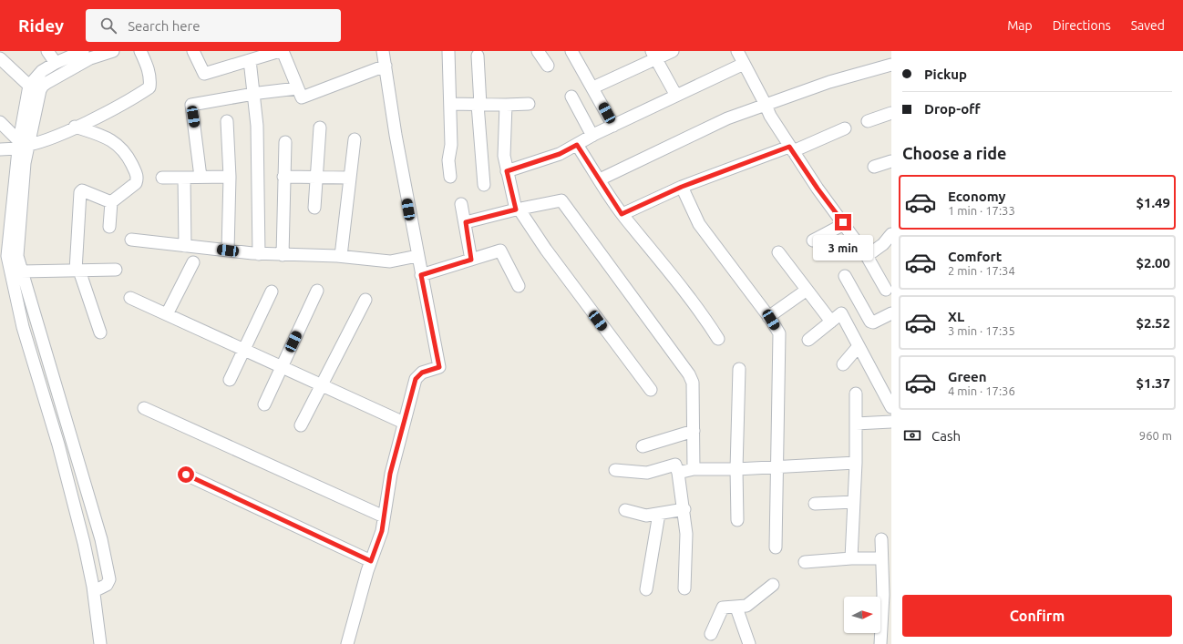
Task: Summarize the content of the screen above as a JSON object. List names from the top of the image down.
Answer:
{
  "north": "right",
  "page": {
    "header": "Ridey",
    "search": "Search here",
    "nav": ["Map", "Directions", "Saved"],
    "banner": ["Pickup", "Drop-off"],
    "heading": "Choose a ride",
    "list": [
      {
        "name": "Economy",
        "note": "1 min · 17:33",
        "value": "$1.49"
      },
      {
        "name": "Comfort",
        "note": "2 min · 17:34",
        "value": "$2.00"
      },
      {
        "name": "XL",
        "note": "3 min · 17:35",
        "value": "$2.52"
      },
      {
        "name": "Green",
        "note": "4 min · 17:36",
        "value": "$1.37"
      }
    ],
    "bubble": "3 min",
    "pay": ["Cash", "960 m"],
    "buttons": "Confirm"
  }
}
